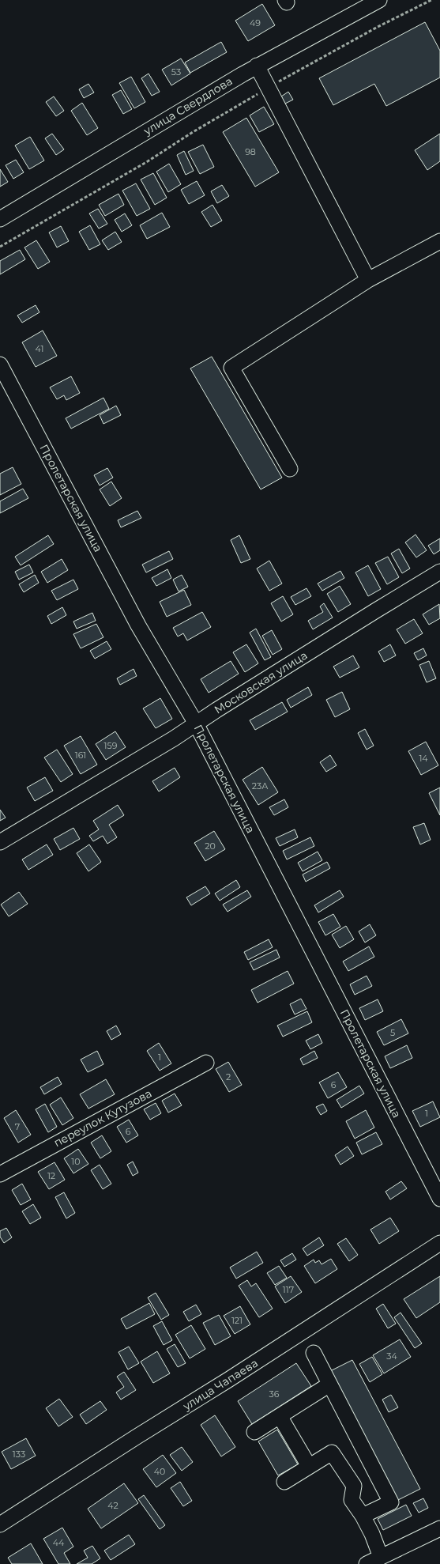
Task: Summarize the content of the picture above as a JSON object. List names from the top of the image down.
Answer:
{
  "streets": {
    "street": [
      "улица Свердлова",
      "Пролетарская улица",
      "Московская улица",
      "переулок Кутузова",
      "улица Чапаева"
    ]
  },
  "crossings": [
    ["Пролетарская улица", "Московская улица"]
  ],
  "house_numbers": [
    "49",
    "53",
    "98",
    "41",
    "159",
    "161",
    "14",
    "23А",
    "20",
    "5",
    "1",
    "2",
    "6",
    "1",
    "7",
    "6",
    "10",
    "12",
    "117",
    "121",
    "34",
    "36",
    "133",
    "40",
    "42",
    "44"
  ]
}
